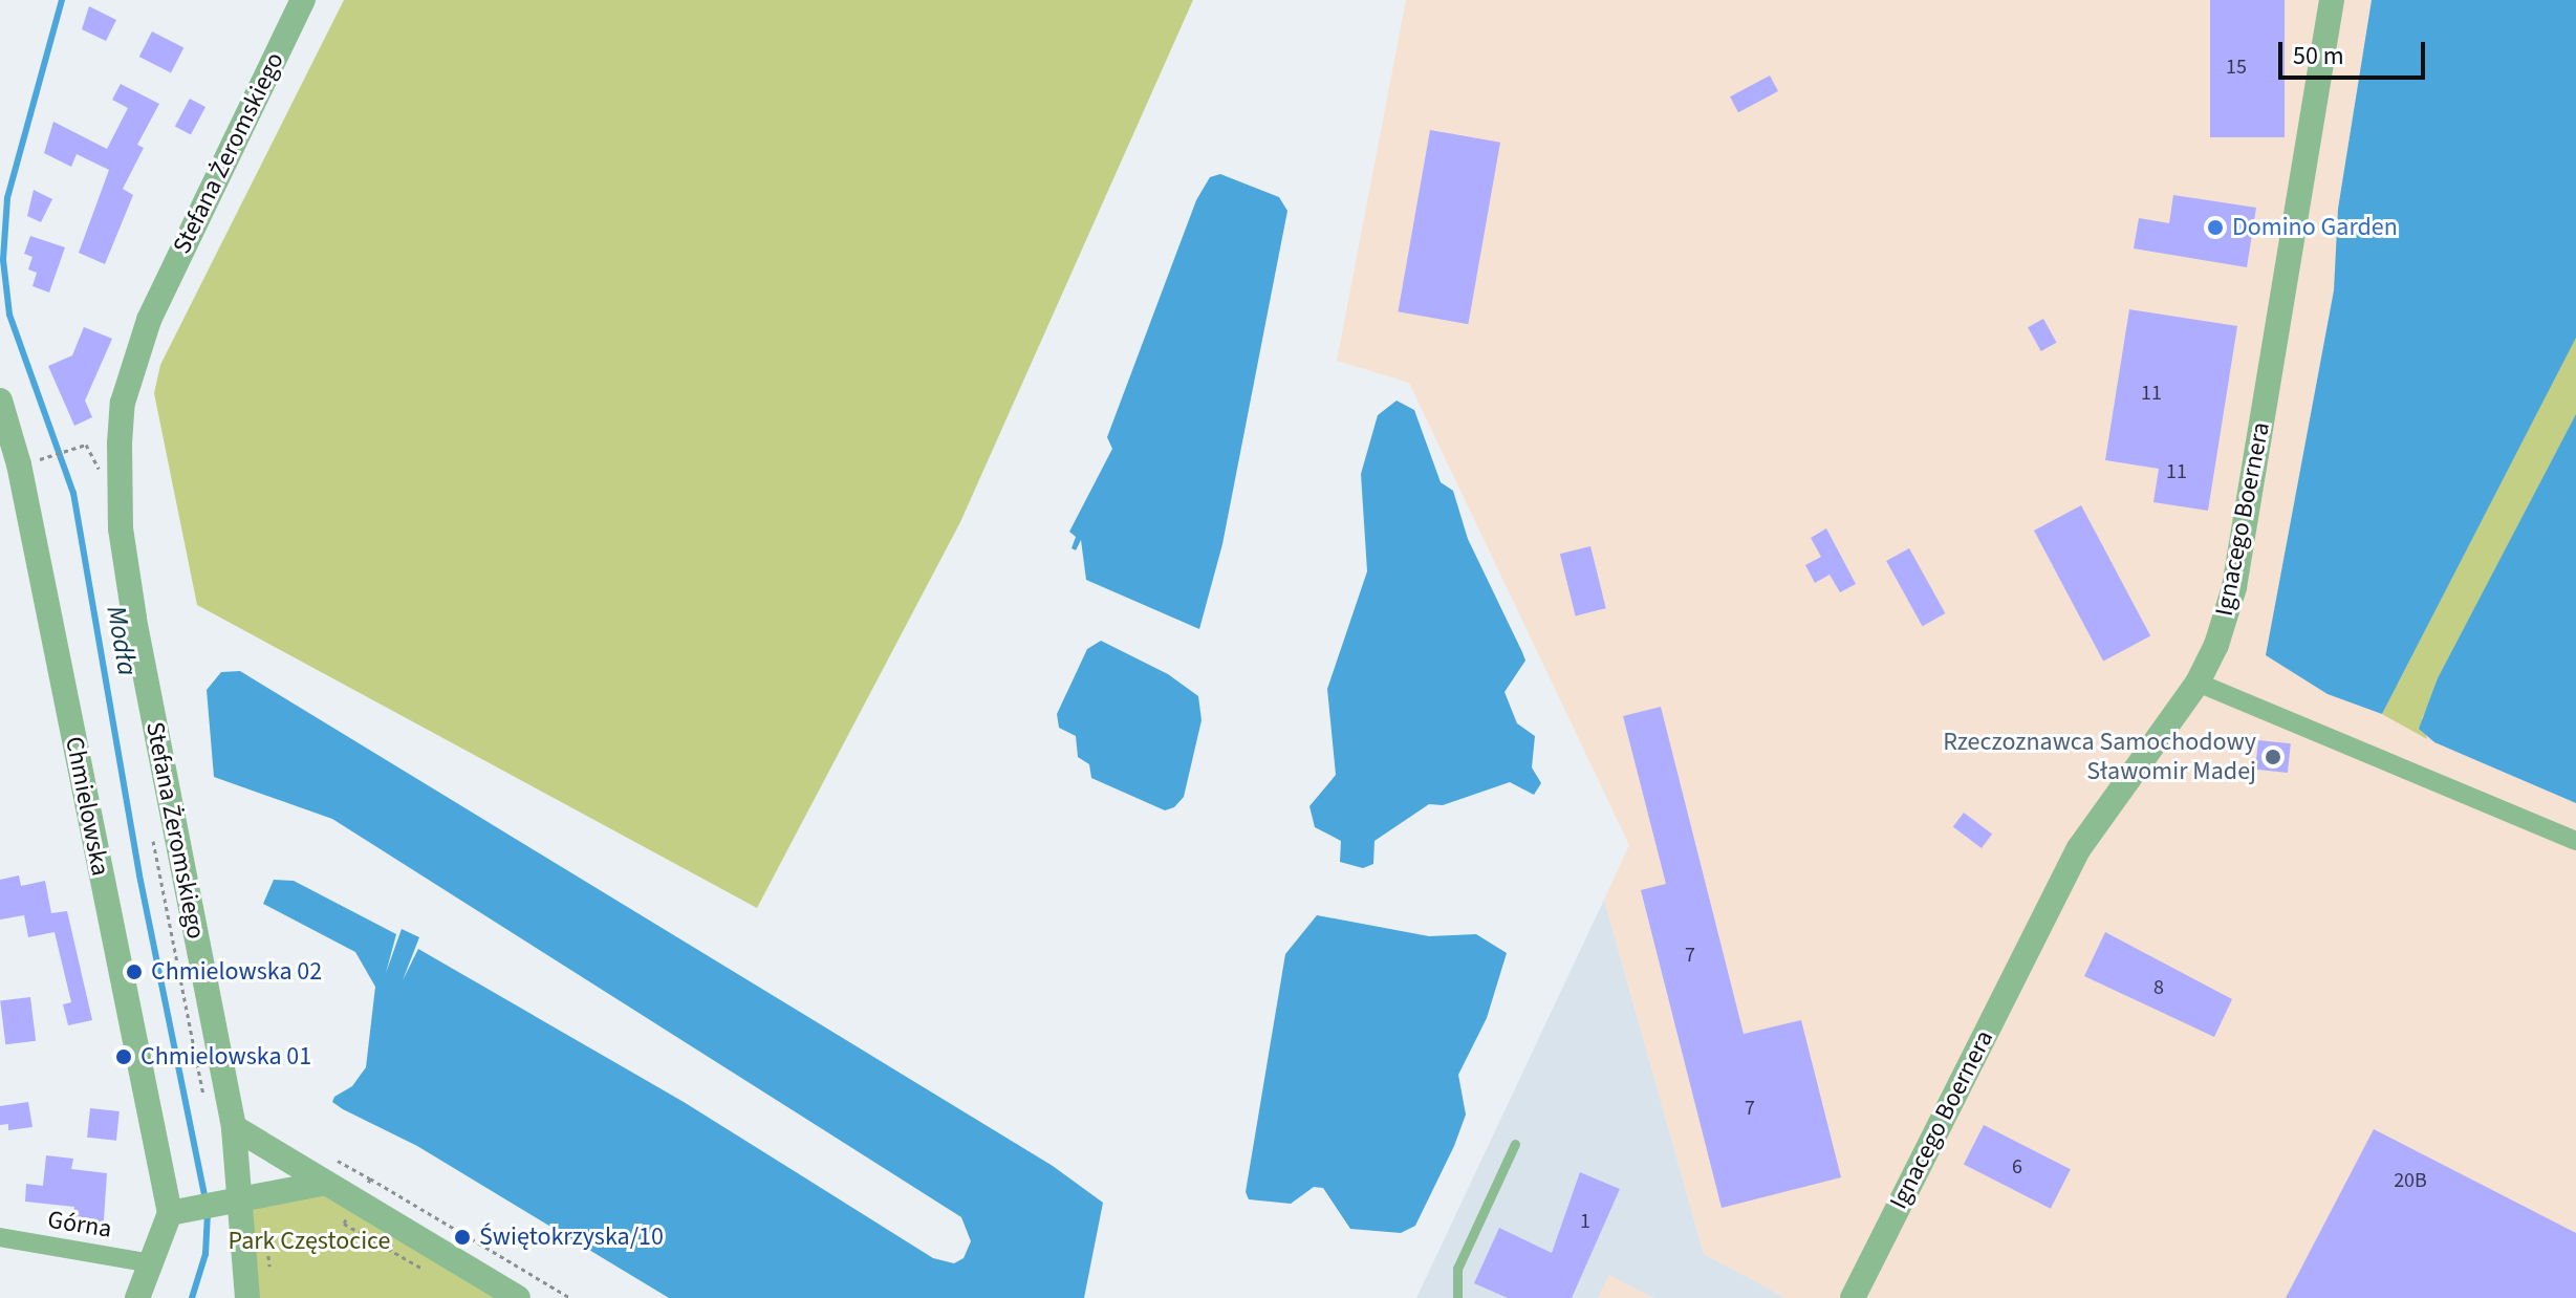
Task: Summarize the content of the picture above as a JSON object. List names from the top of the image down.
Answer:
{
  "streets": {
    "street": [
      "Stefana Żeromskiego",
      "Ignacego Boernera",
      "Chmielowska",
      "Górna"
    ]
  },
  "water": ["Modła"],
  "parks": ["Park Częstocice"],
  "places": [
    "Domino Garden",
    "Rzeczoznawca Samochodowy Sławomir Madej",
    "Chmielowska 02",
    "Chmielowska 01",
    "Świętokrzyska/10"
  ],
  "house_numbers": [
    "15",
    "11",
    "11",
    "7",
    "8",
    "7",
    "6",
    "20B",
    "1"
  ],
  "scale_bar": "50 m"
}
